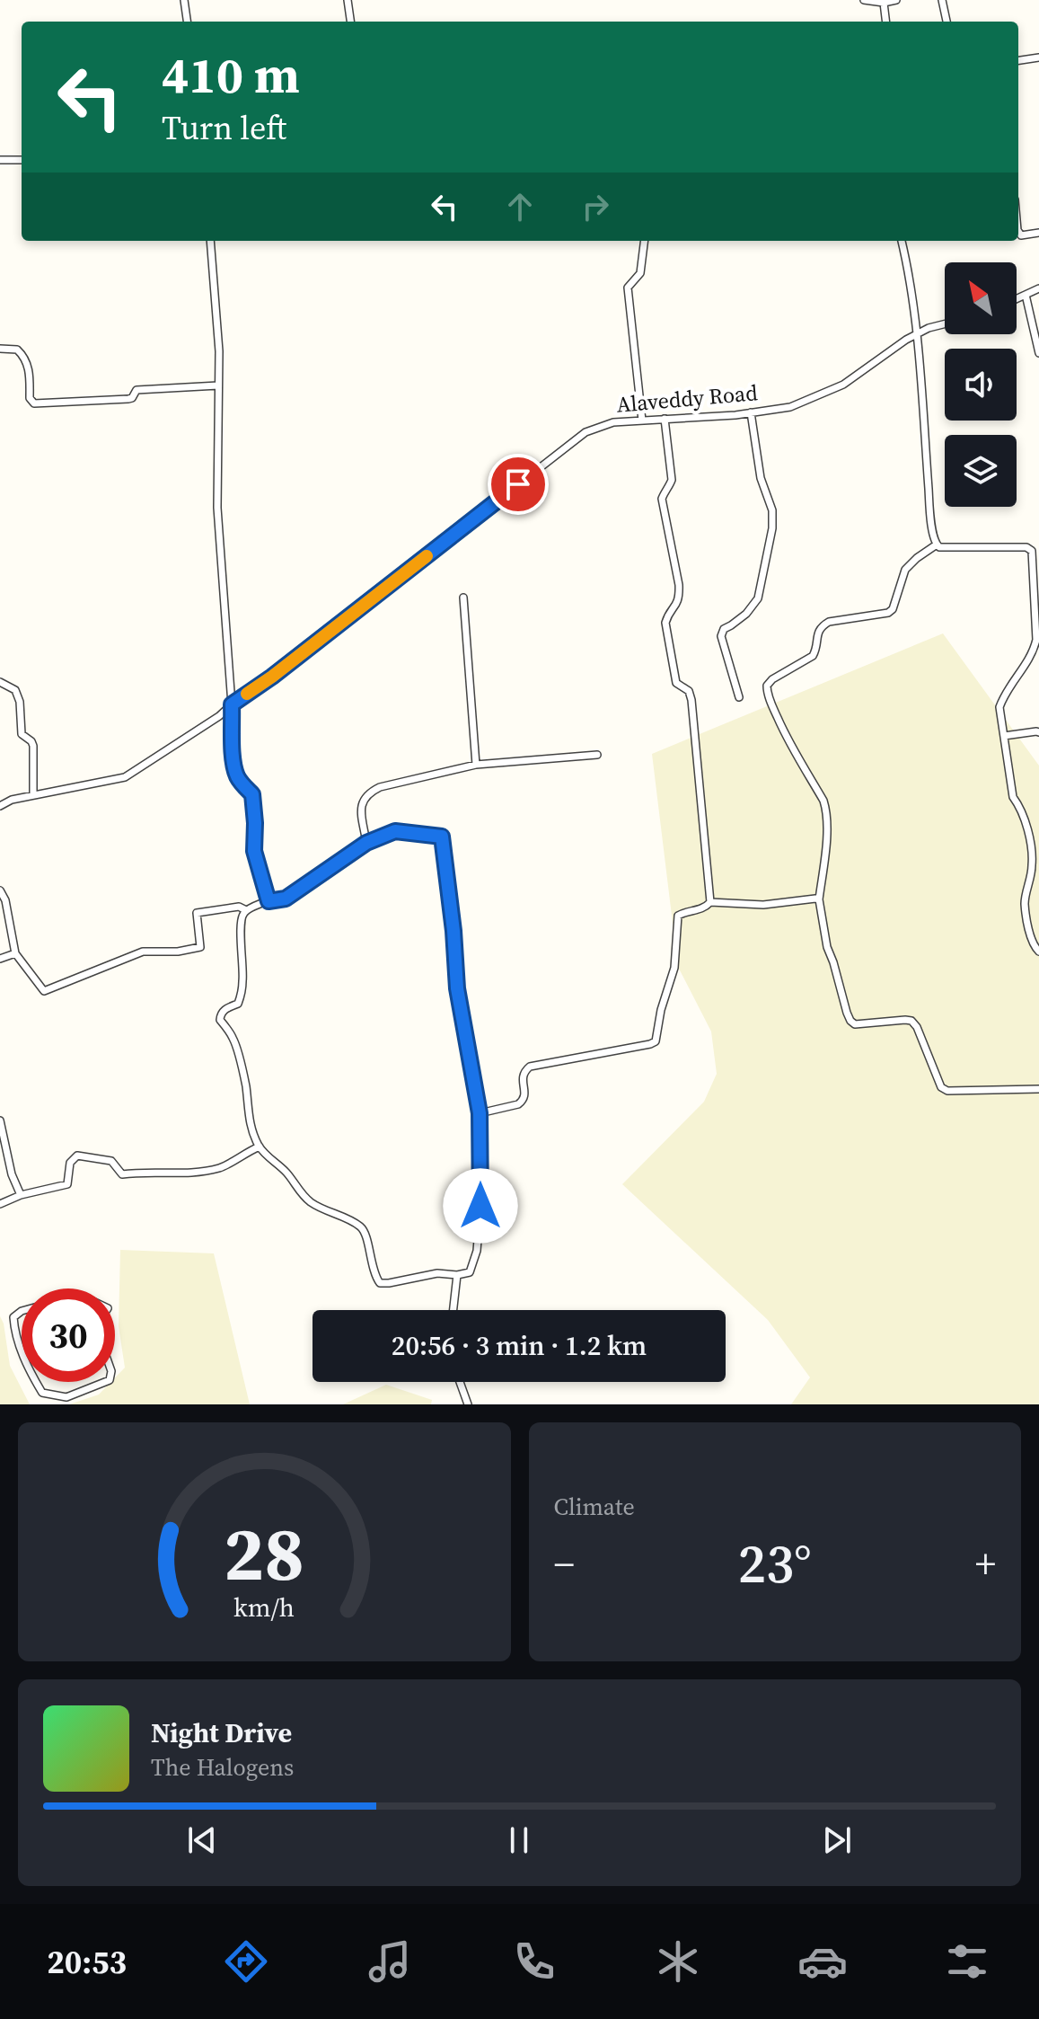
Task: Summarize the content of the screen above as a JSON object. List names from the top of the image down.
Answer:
{
  "streets": {
    "street": ["Alaveddy Road"]
  },
  "north": "top left",
  "page": {
    "turn": ["410 m", "Turn left"],
    "limit": "30",
    "trip": "20:56 · 3 min · 1.2 km",
    "tile": "Climate",
    "heat": ["−", "23°", "+"],
    "song": ["Night Drive", "The Halogens"],
    "tabs": "20:53",
    "gauge": ["28", "km/h"]
  }
}
